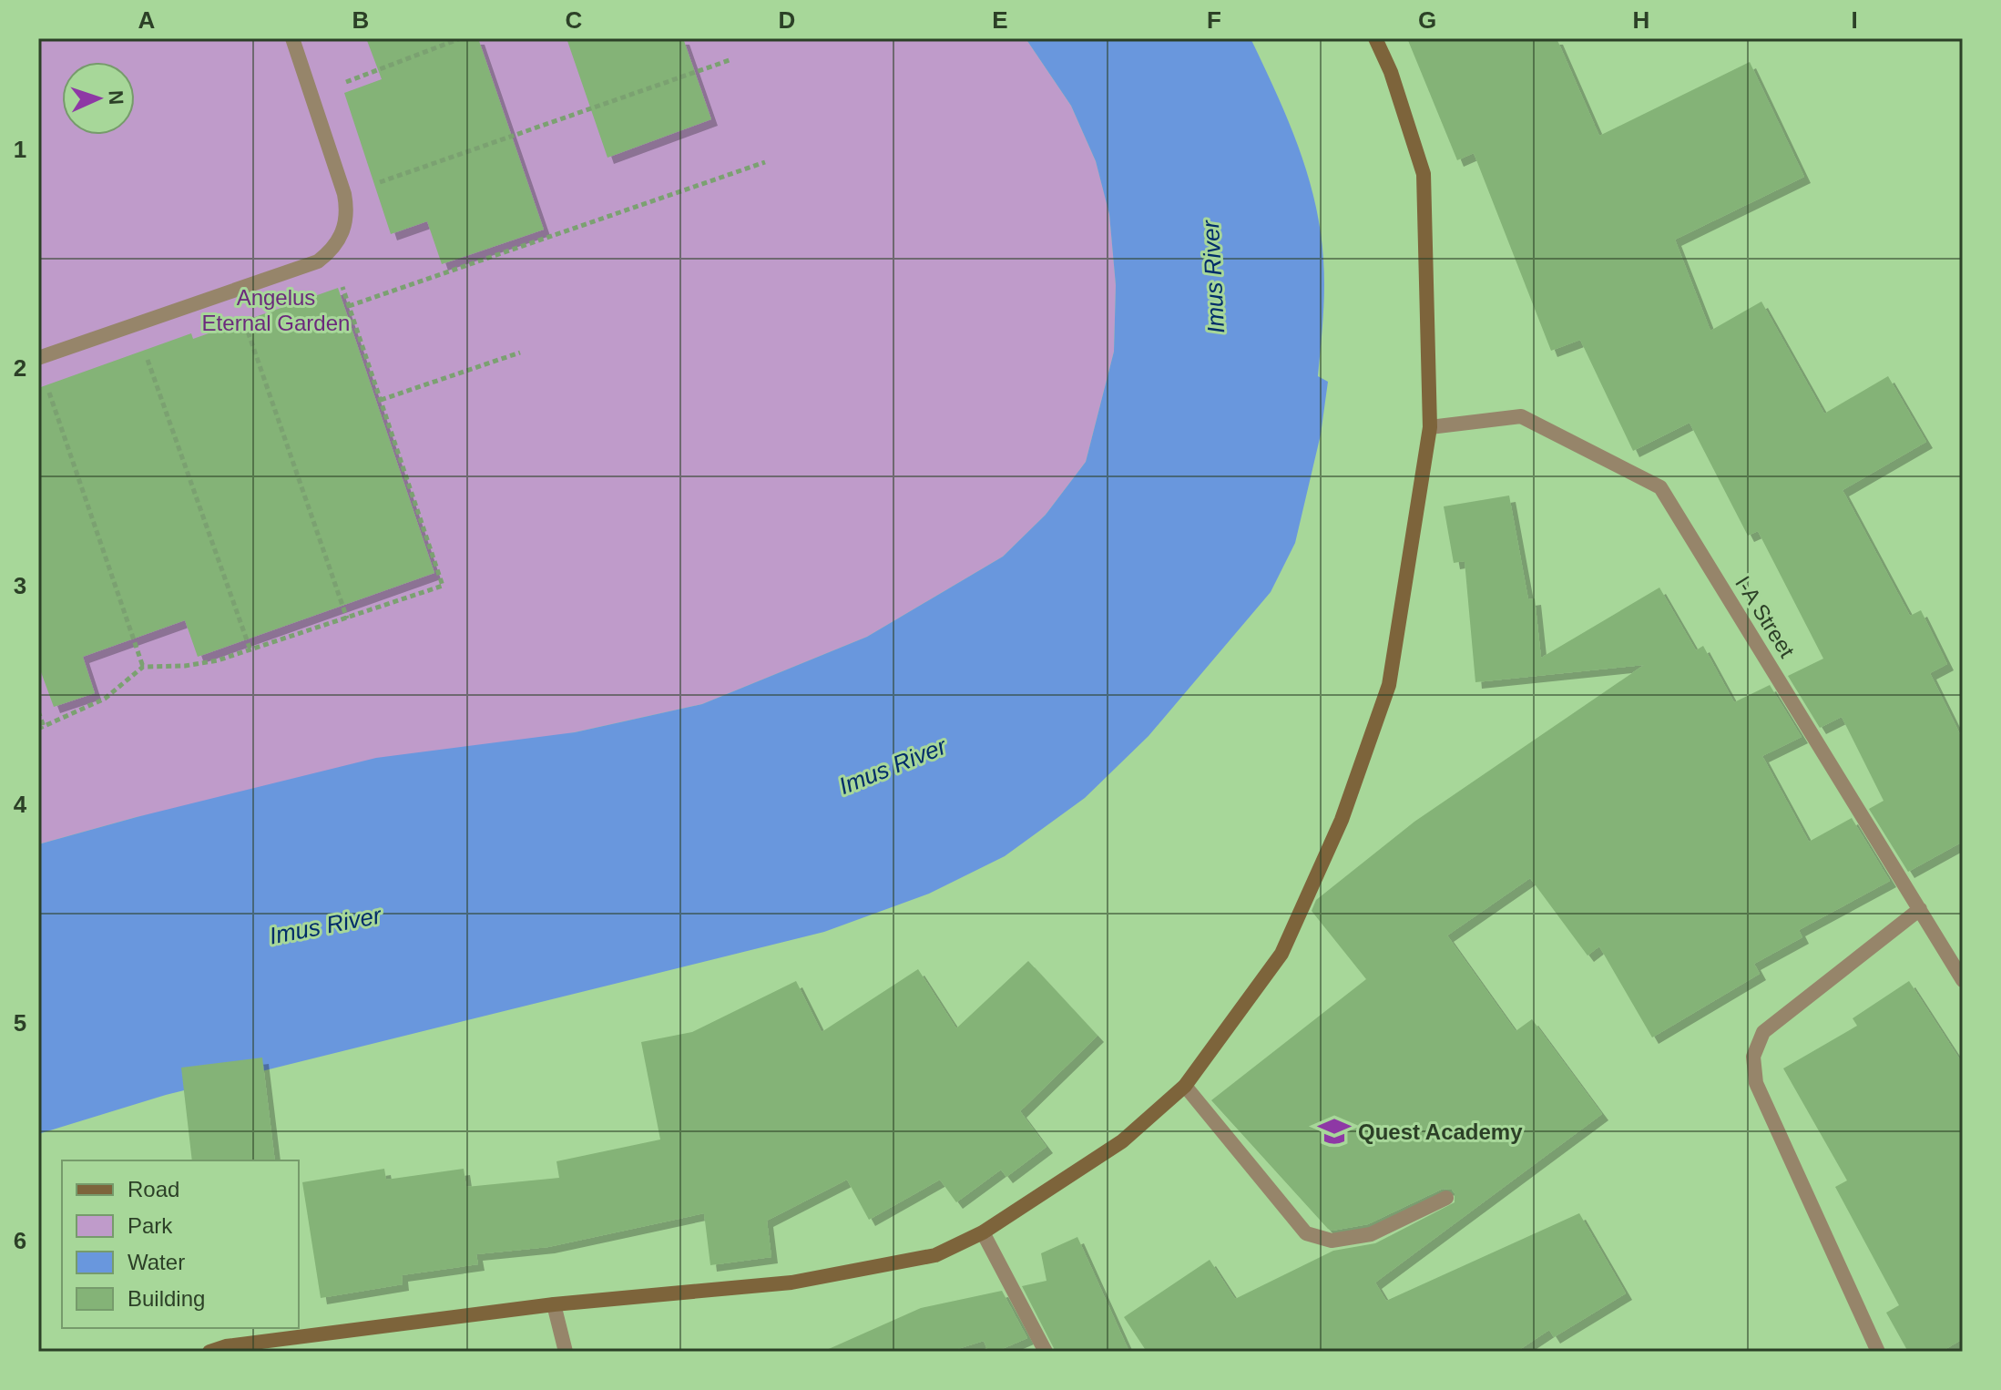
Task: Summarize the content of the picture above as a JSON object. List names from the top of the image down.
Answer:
{
  "streets": {
    "street": ["I-A Street"]
  },
  "water": ["Imus River"],
  "parks": ["Angelus Eternal Garden"],
  "places": {
    "school or university": ["Quest Academy"]
  },
  "legend": [
    "Road",
    "Park",
    "Water",
    "Building"
  ],
  "north": "right",
  "grid": {
    "columns": [
      "A",
      "B",
      "C",
      "D",
      "E",
      "F",
      "G",
      "H",
      "I"
    ],
    "rows": [
      "1",
      "2",
      "3",
      "4",
      "5",
      "6"
    ]
  }
}
